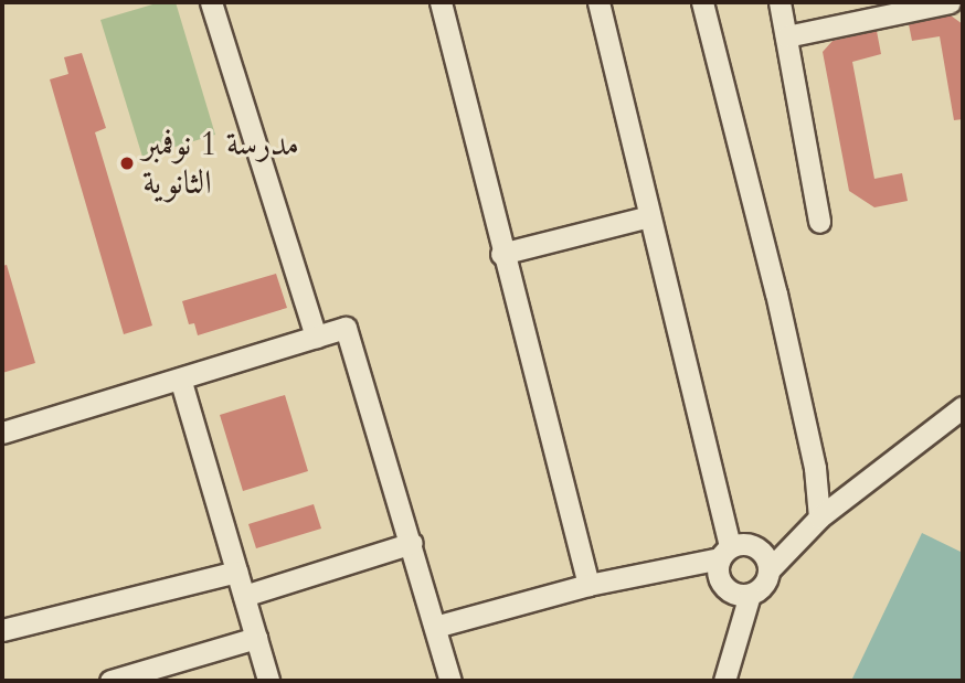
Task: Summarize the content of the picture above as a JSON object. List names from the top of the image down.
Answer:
{
  "places": ["مدرسة 1 نوفمبر الثانوية"]
}
